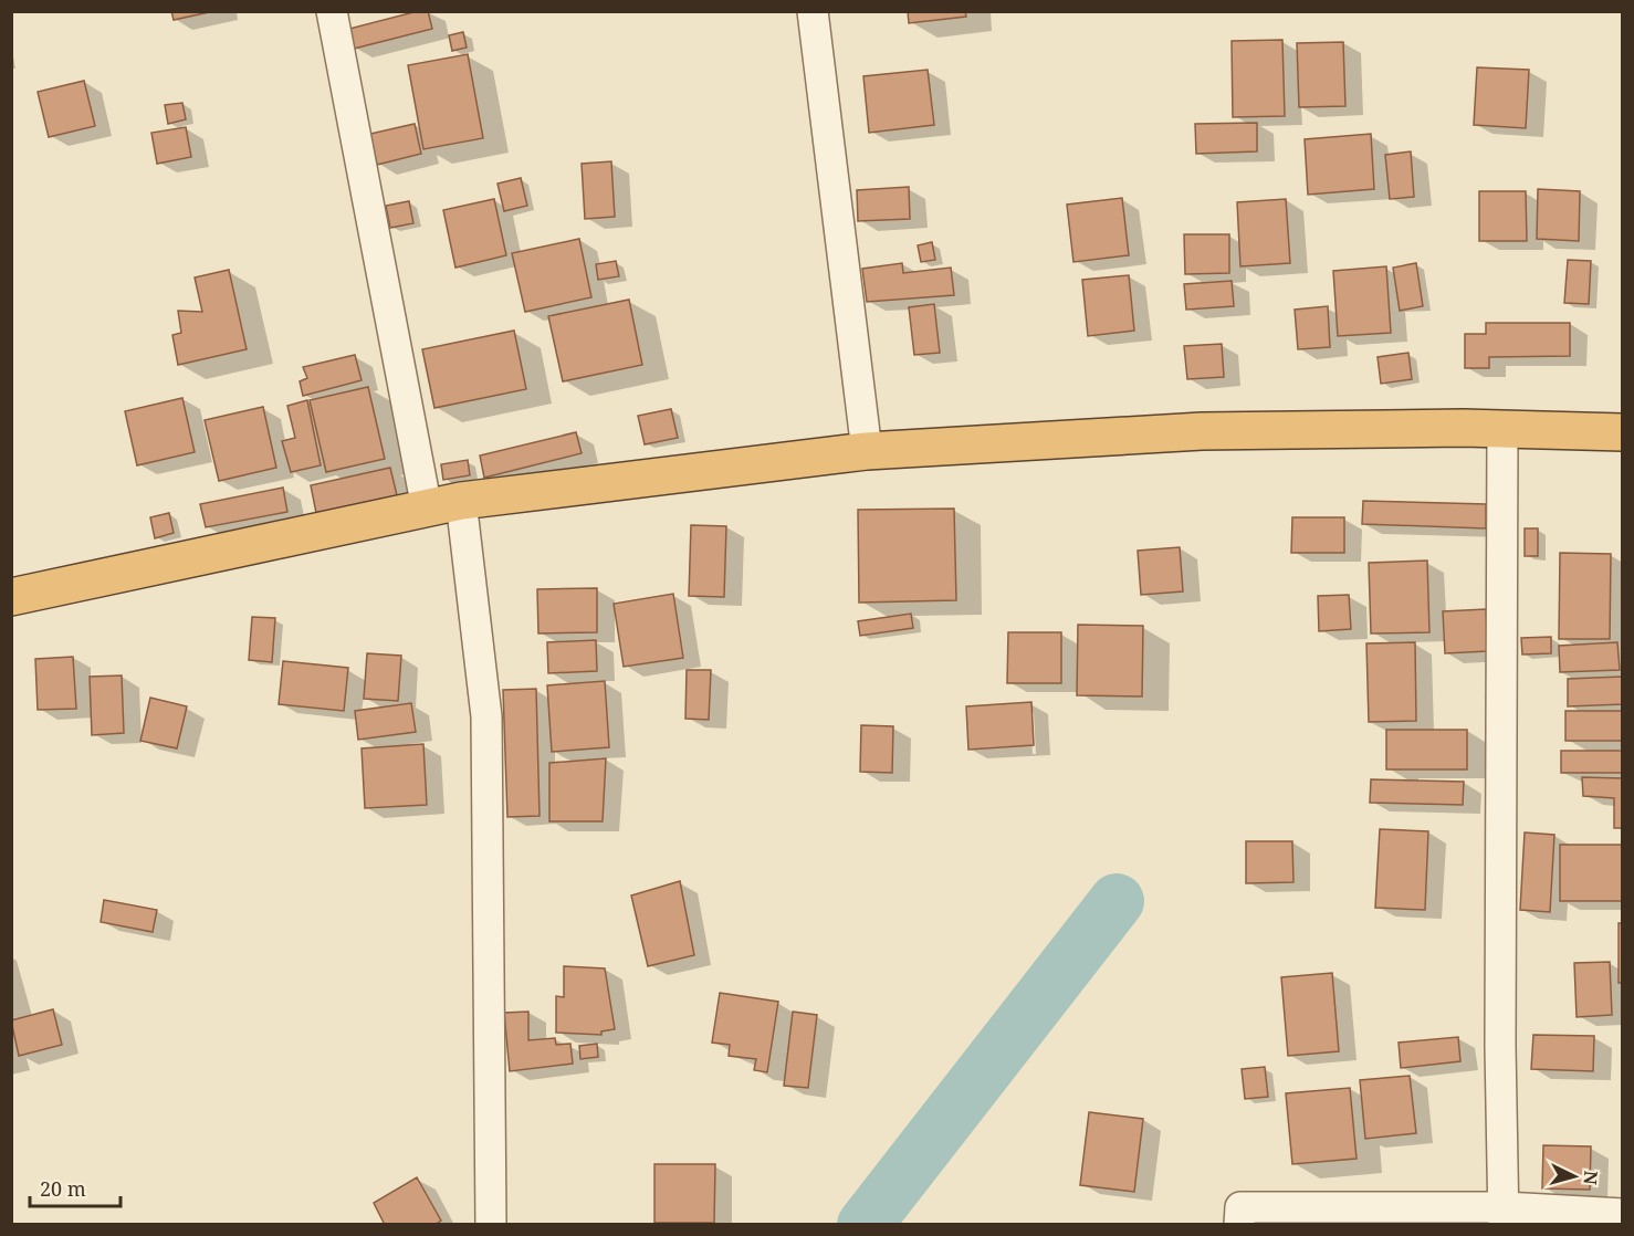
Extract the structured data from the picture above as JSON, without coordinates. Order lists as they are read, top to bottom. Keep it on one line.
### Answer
{"scale_bar":"20 m","north":"right"}
